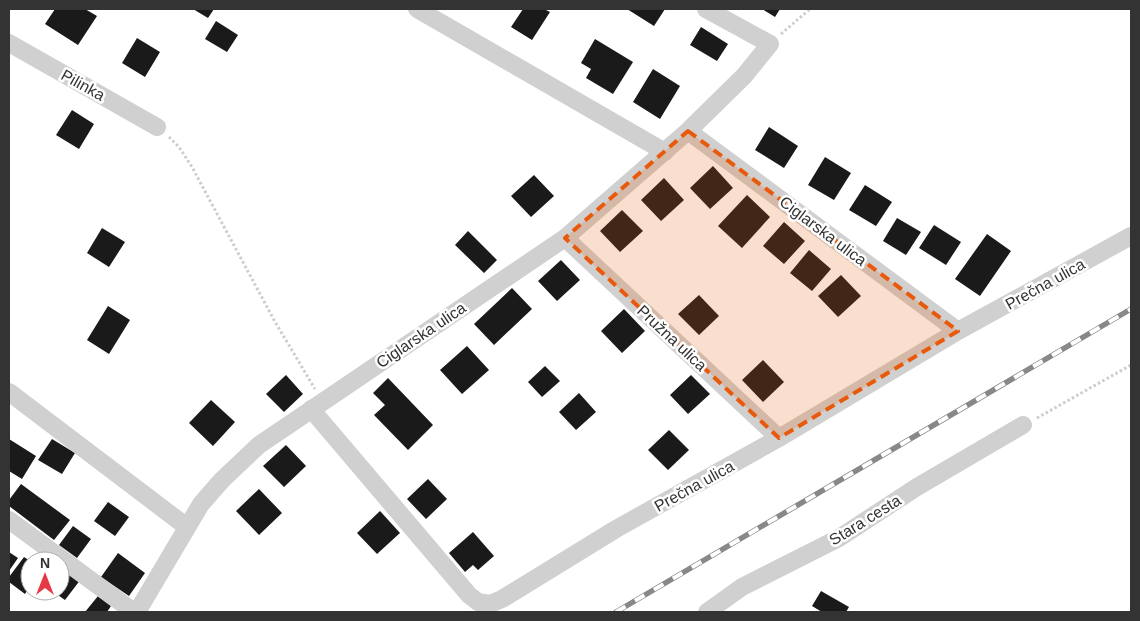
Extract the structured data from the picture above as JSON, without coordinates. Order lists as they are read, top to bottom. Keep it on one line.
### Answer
{"streets":{"street":["Pilinka","Ciglarska ulica","Prečna ulica","Pružna ulica","Stara cesta"]},"crossings":[["Ciglarska ulica","Prečna ulica"],["Ciglarska ulica","Pružna ulica"],["Prečna ulica","Pružna ulica"]],"north":"top"}
